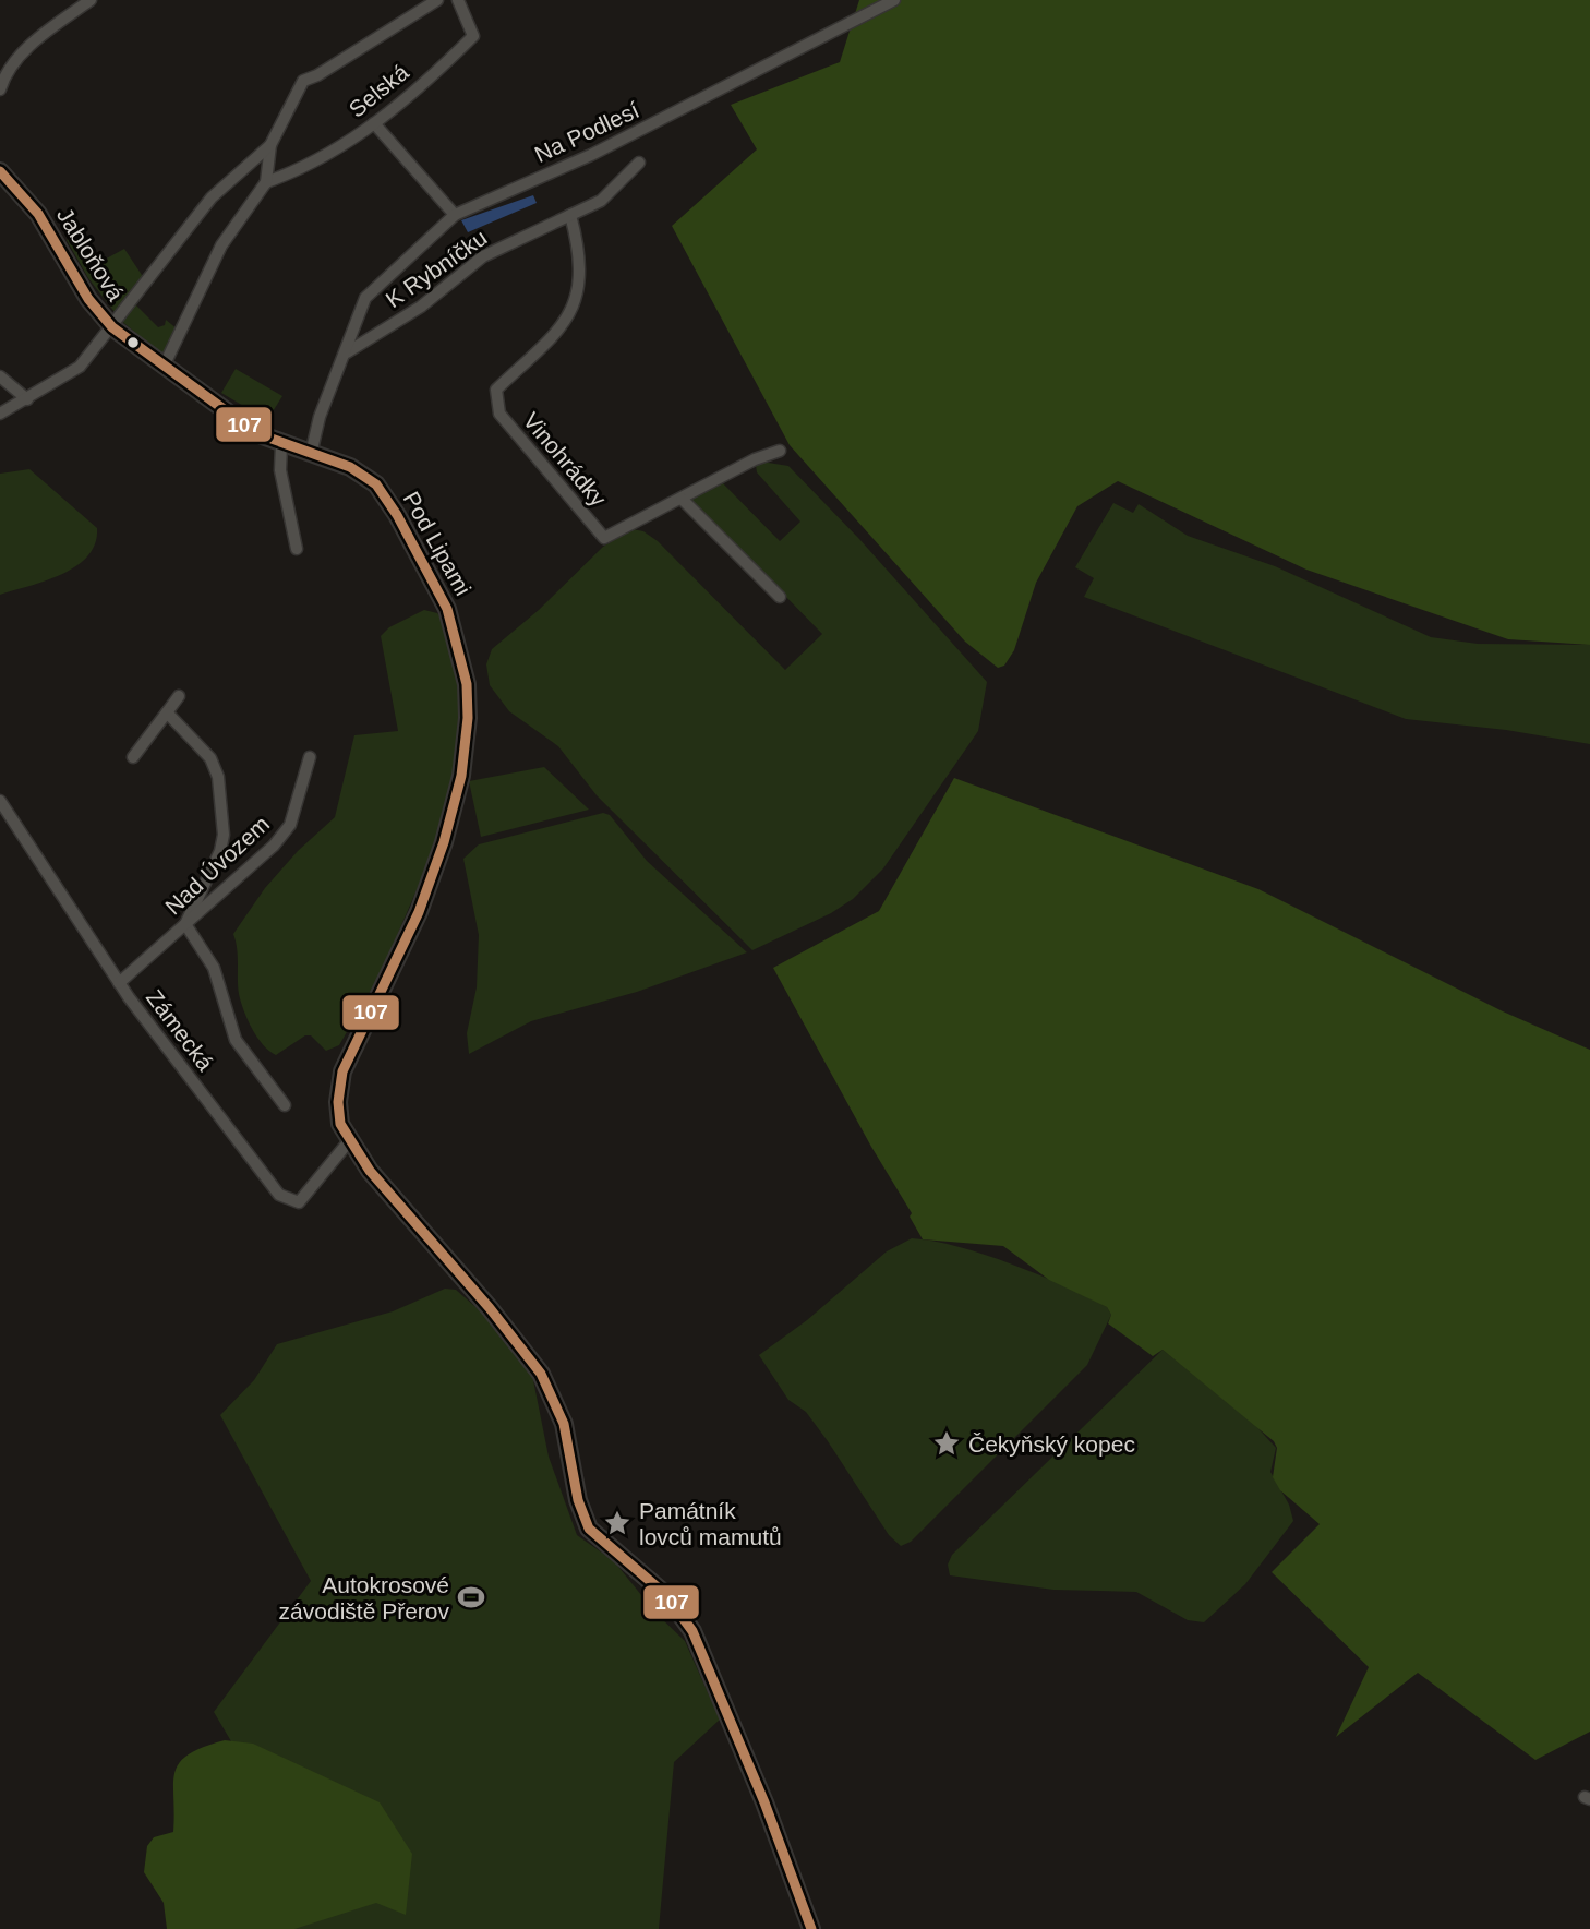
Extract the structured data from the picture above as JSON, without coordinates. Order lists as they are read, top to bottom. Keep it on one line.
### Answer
{"streets":{"main road":["Jabloňová","Pod Lipami"],"street":["Selská","Na Podlesí","K Rybníčku","Vinohrádky","Nad Úvozem","Zámecká"]},"crossings":[["Na Podlesí","K Rybníčku"],["Jabloňová","Pod Lipami"],["K Rybníčku","Vinohrádky"],["Pod Lipami","Zámecká"],["Nad Úvozem","Zámecká"]],"places":{"place":["Čekyňský kopec","Památník lovců mamutů"],"sports":["Autokrosové závodiště Přerov"]},"lines":["transit line 107"]}
